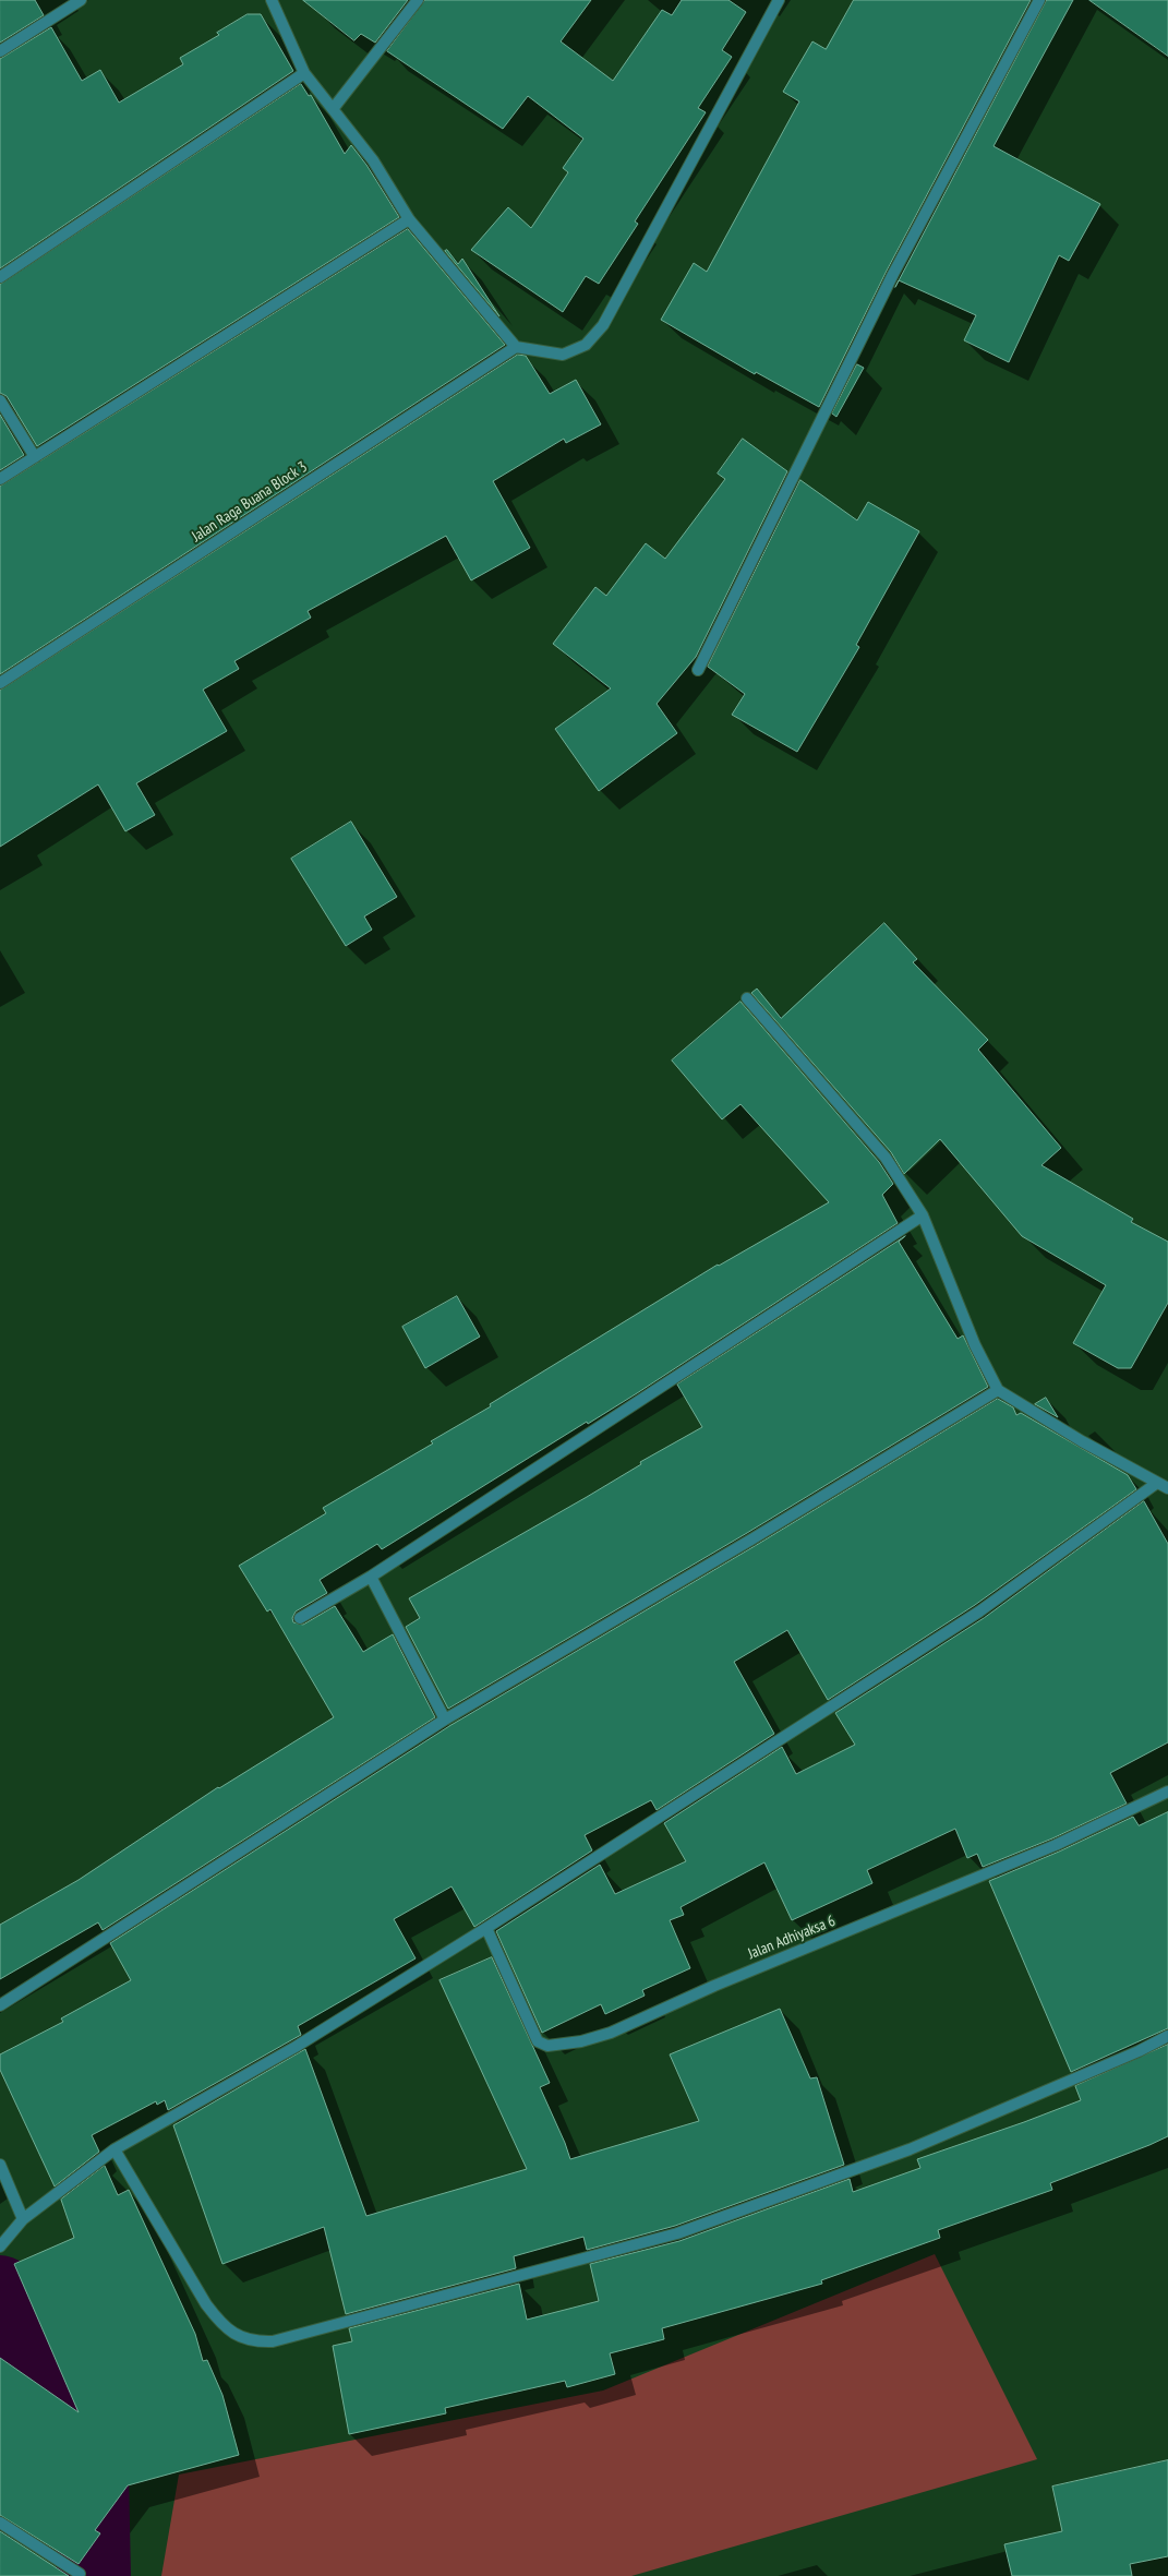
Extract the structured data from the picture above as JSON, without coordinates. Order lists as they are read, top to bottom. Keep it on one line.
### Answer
{"streets":{"street":["Jalan Raga Buana Block 3","Jalan Adhiyaksa 6"]}}
